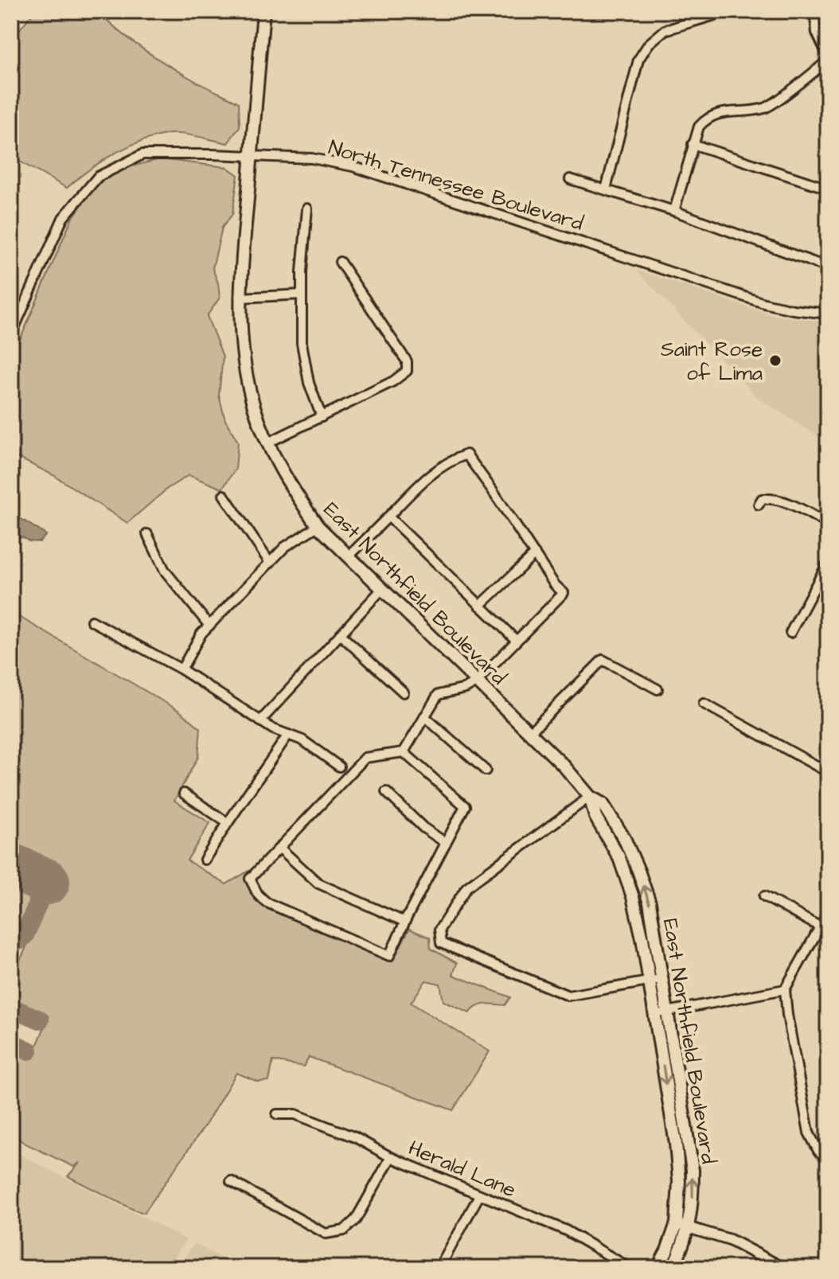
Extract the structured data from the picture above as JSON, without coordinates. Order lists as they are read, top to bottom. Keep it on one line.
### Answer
{"streets":{"main road":["East Northfield Boulevard"],"street":["North Tennessee Boulevard","Herald Lane"]},"crossings":[["North Tennessee Boulevard","East Northfield Boulevard"]],"places":["Saint Rose of Lima"]}
